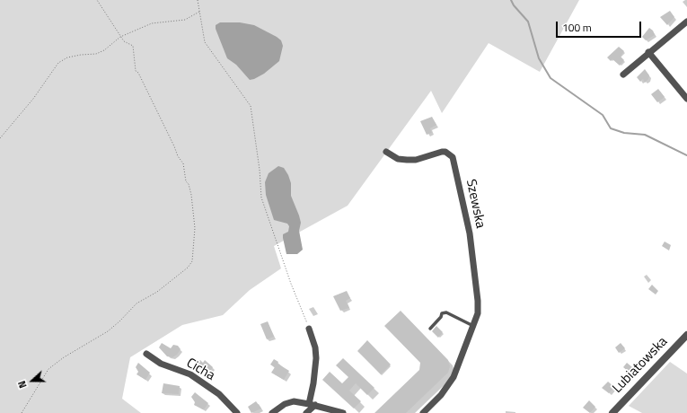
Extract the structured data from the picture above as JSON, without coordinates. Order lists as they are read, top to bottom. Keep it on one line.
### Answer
{"streets":{"street":["Szewska","Lubiatowska","Cicha"]},"scale_bar":"100 m","north":"left"}
